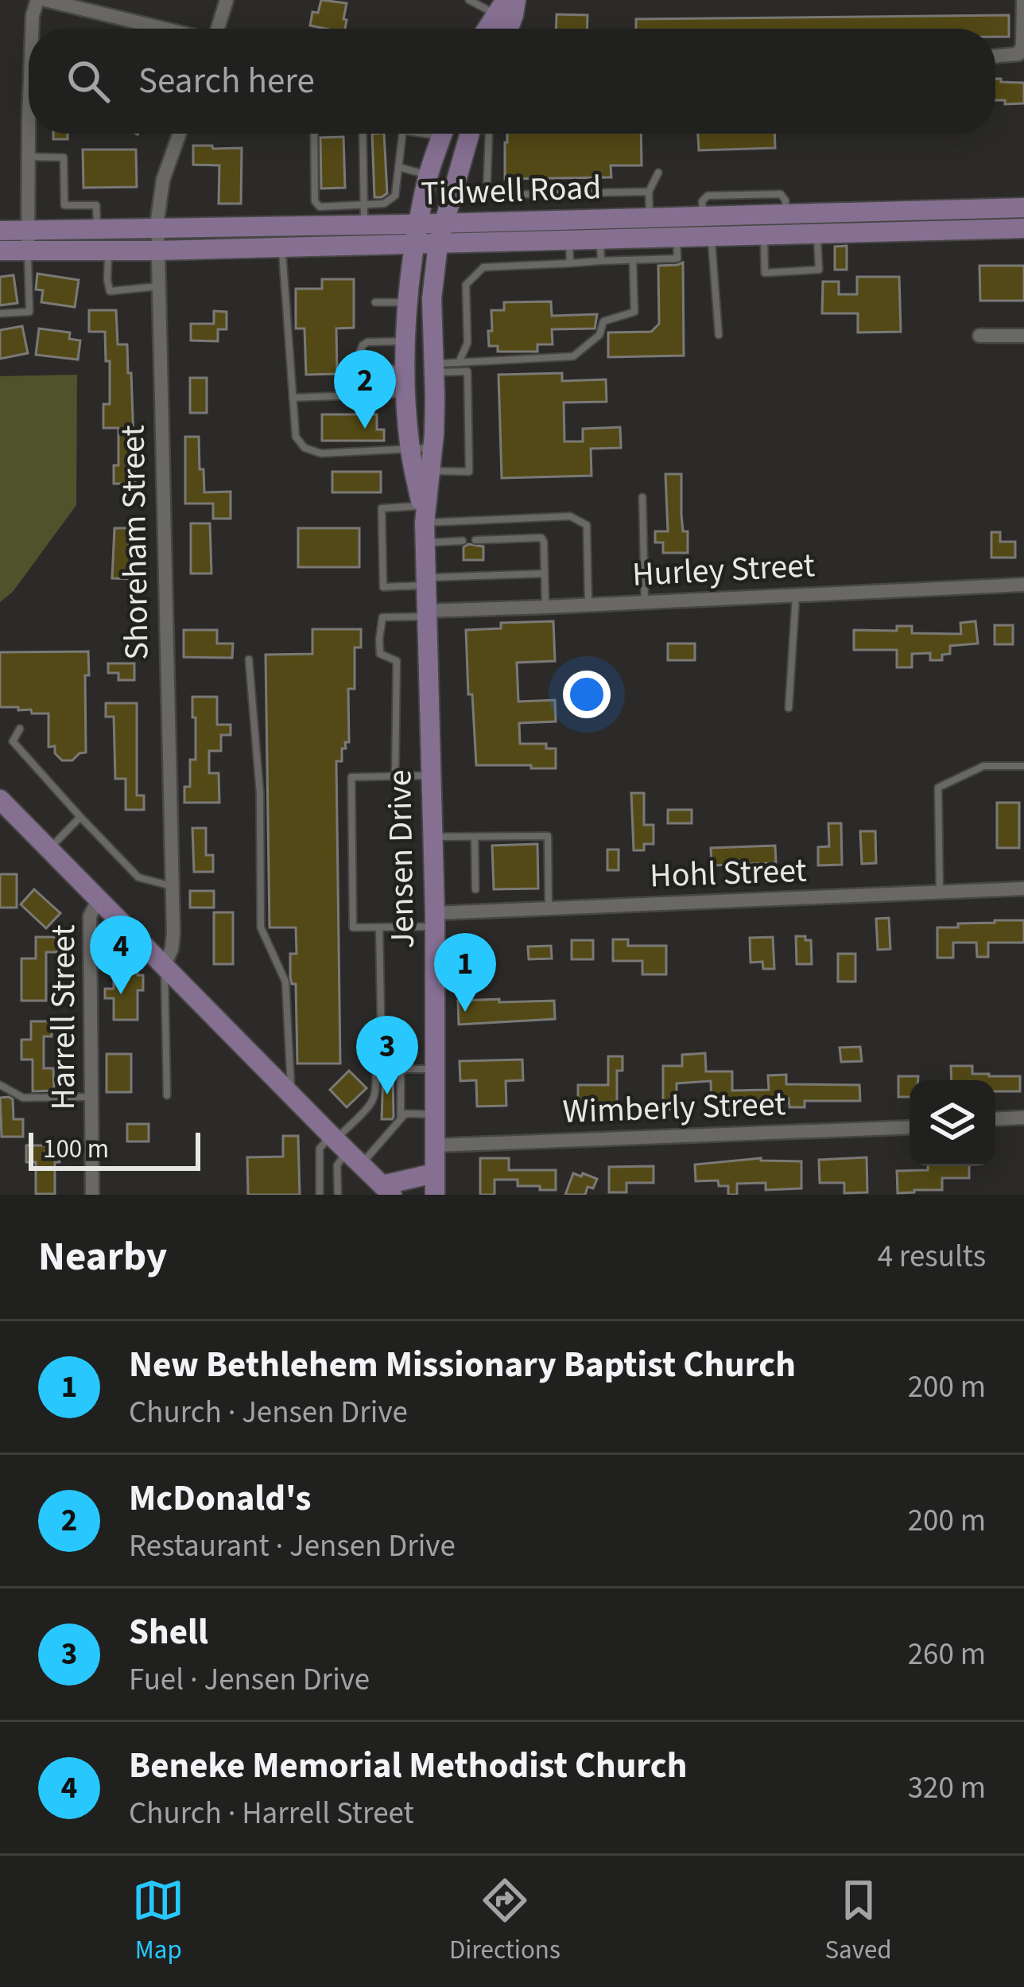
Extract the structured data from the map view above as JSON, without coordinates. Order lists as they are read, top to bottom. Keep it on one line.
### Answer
{"streets":{"main road":["Tidwell Road","Jensen Drive"],"street":["Shoreham Street","Hurley Street","Hohl Street","Harrell Street","Wimberly Street"]},"crossings":[["Tidwell Road","Shoreham Street"],["Tidwell Road","Jensen Drive"],["Hurley Street","Jensen Drive"],["Jensen Drive","Hohl Street"],["Jensen Drive","Wimberly Street"]],"scale_bar":"100 m","page":{"search":"Search here","pins":["2","4","1","3"],"scale":"100 m","heading":["Nearby","4 results"],"list":[{"mark":"1","name":"New Bethlehem Missionary Baptist Church","note":"Church · Jensen Drive","value":"200 m"},{"mark":"2","name":"McDonald's","note":"Restaurant · Jensen Drive","value":"200 m"},{"mark":"3","name":"Shell","note":"Fuel · Jensen Drive","value":"260 m"},{"mark":"4","name":"Beneke Memorial Methodist Church","note":"Church · Harrell Street","value":"320 m"}],"nav":["Map","Directions","Saved"]}}
